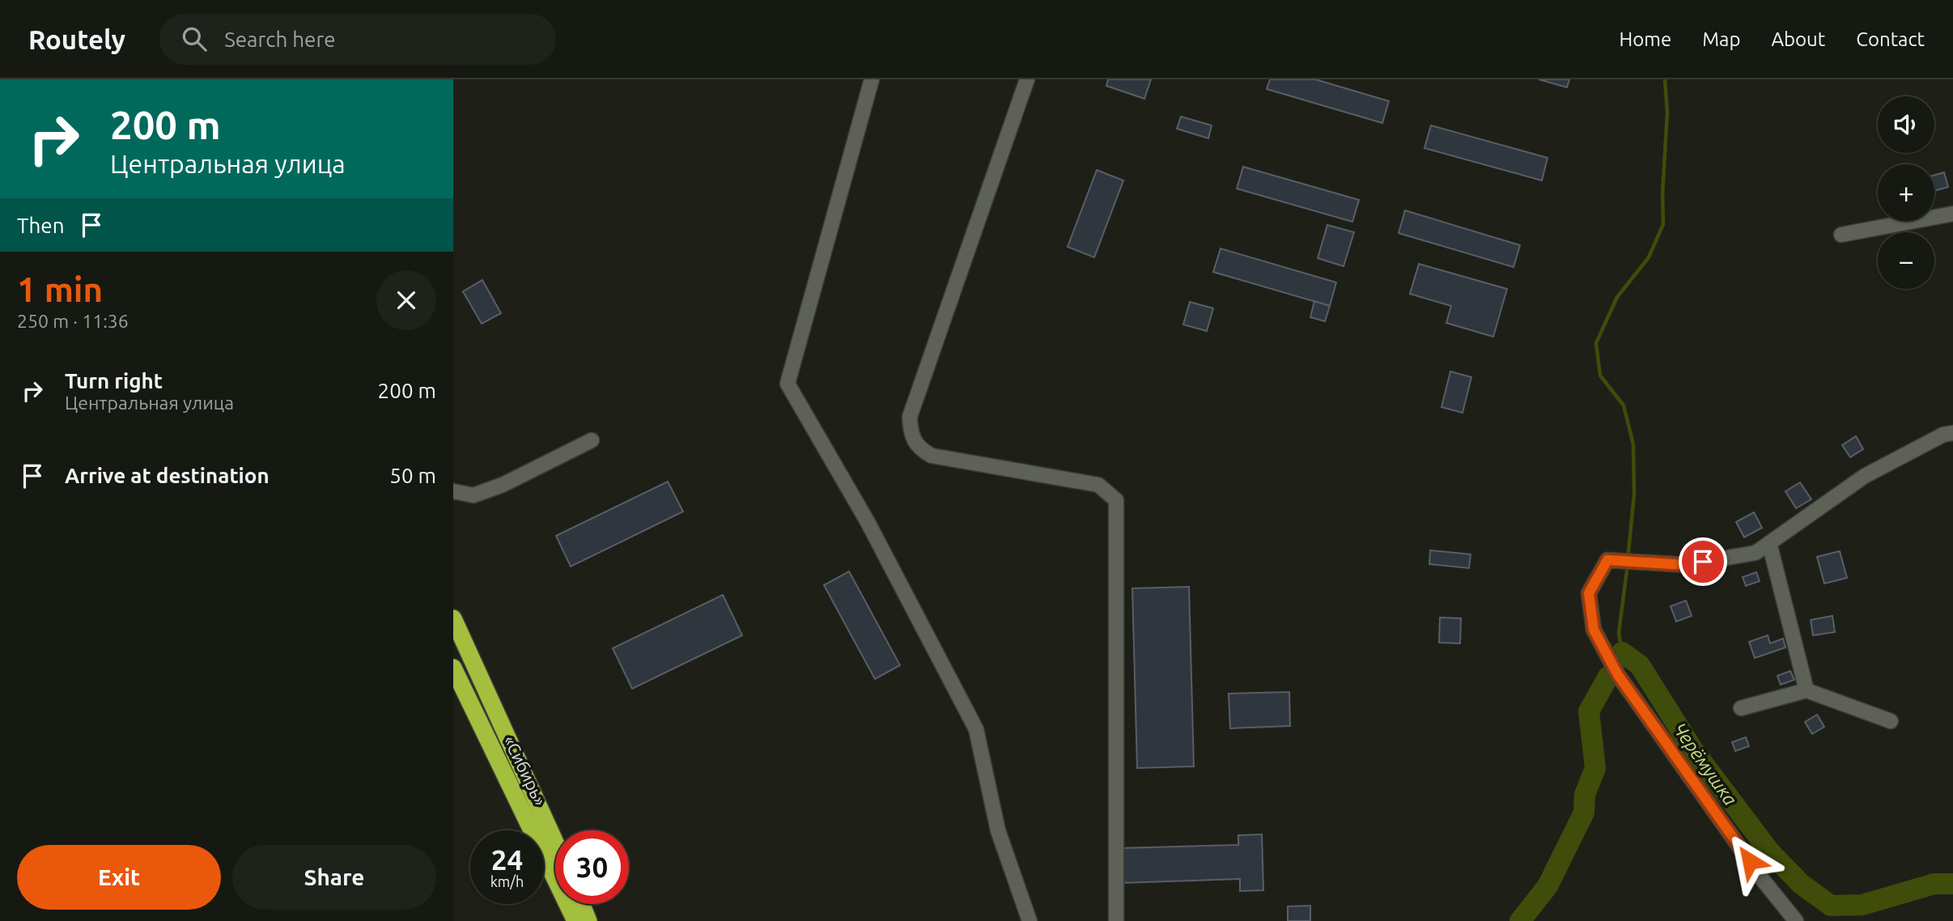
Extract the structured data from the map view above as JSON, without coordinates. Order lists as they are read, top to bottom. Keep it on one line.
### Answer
{"streets":{"highway":["«Сибирь»"]},"water":["Черёмушка"],"page":{"header":"Routely","search":"Search here","nav":["Home","Map","About","Contact"],"turn":["200 m","Центральная улица"],"map_buttons":["+","−"],"then":"Then","heading":["1 min","250 m · 11:36"],"list":[{"name":"Turn right","note":"Центральная улица","value":"200 m"},{"name":"Arrive at destination","value":"50 m"}],"speed":"24 km/h","limit":"30","buttons":["Exit","Share"]}}
